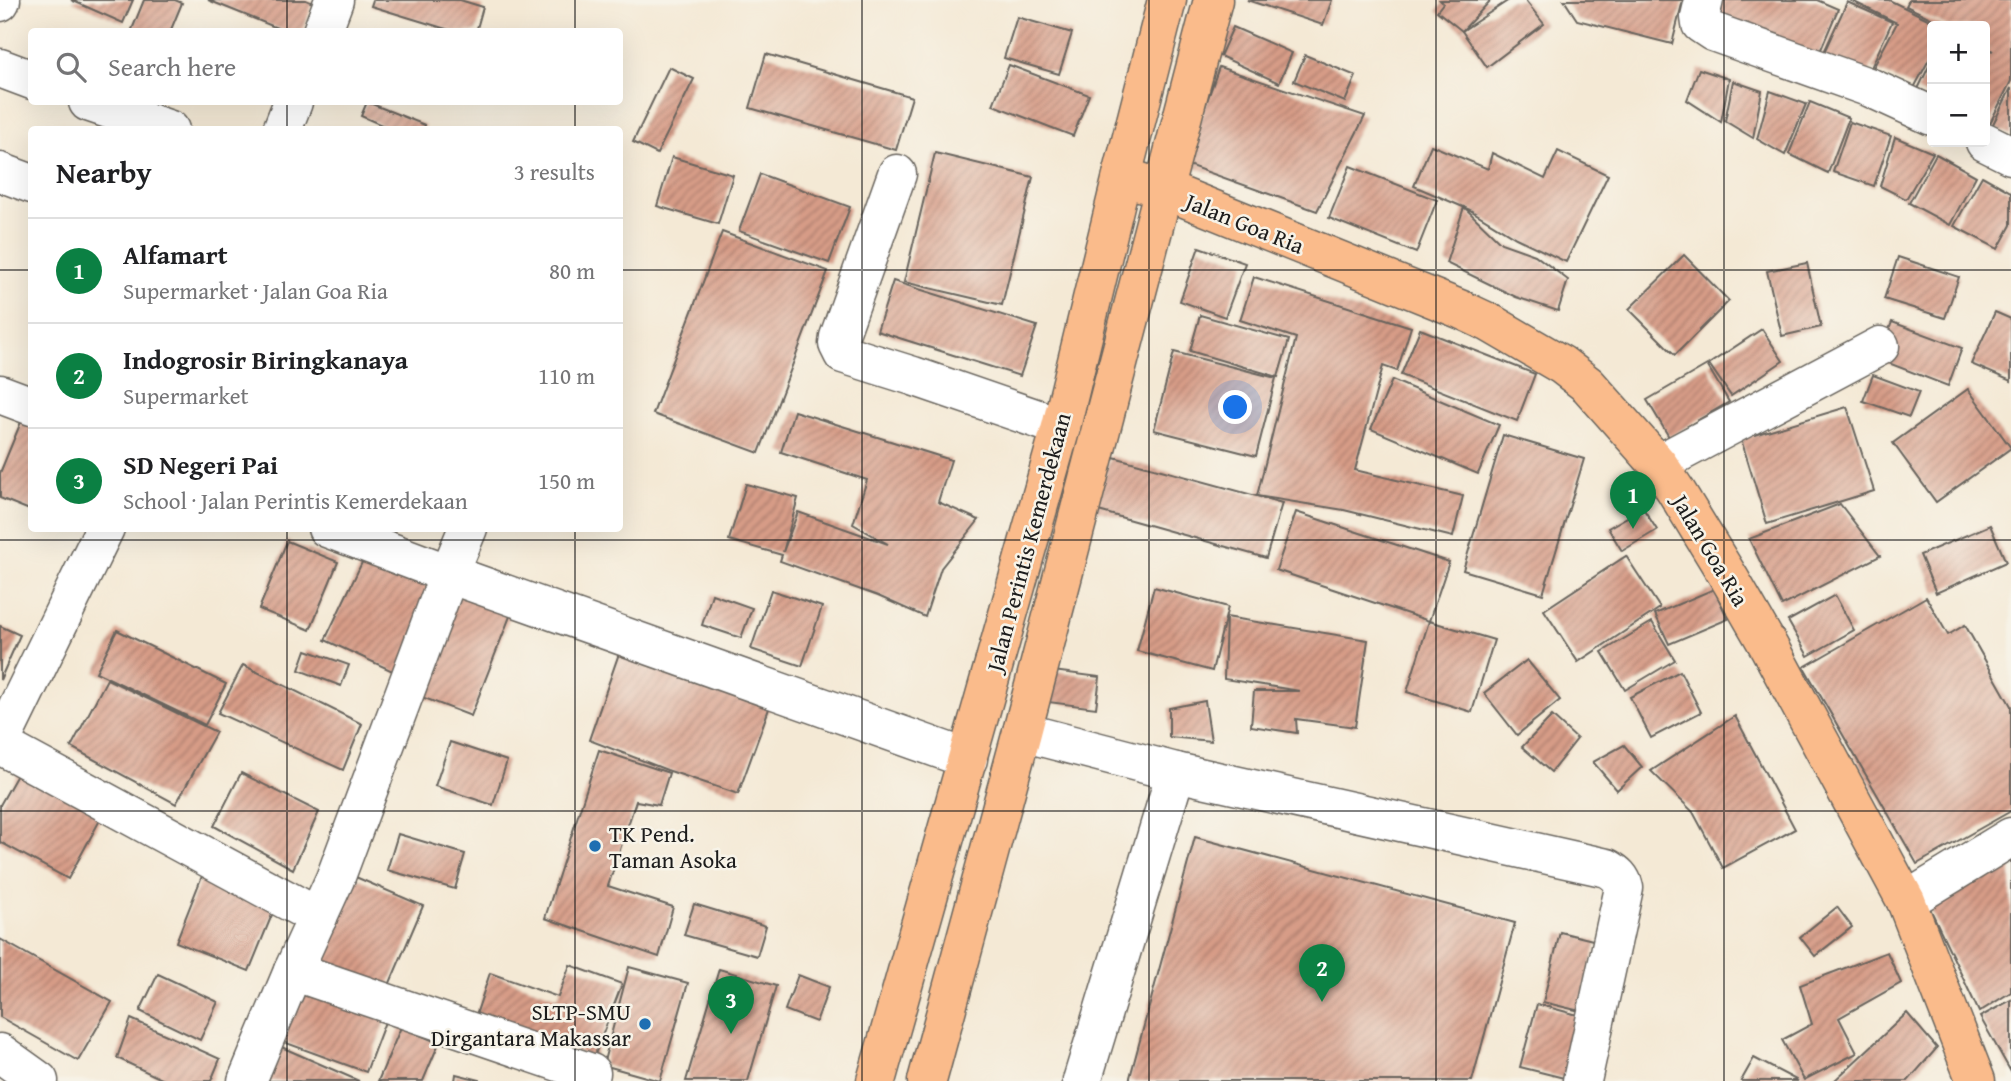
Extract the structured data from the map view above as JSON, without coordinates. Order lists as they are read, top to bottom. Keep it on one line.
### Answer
{"streets":{"main road":["Jalan Goa Ria","Jalan Perintis Kemerdekaan"]},"crossings":[["Jalan Goa Ria","Jalan Perintis Kemerdekaan"]],"places":["TK Pend. Taman Asoka","SLTP-SMU Dirgantara Makassar"],"page":{"map_buttons":["+","−"],"search":"Search here","heading":["Nearby","3 results"],"list":[{"mark":"1","name":"Alfamart","note":"Supermarket · Jalan Goa Ria","value":"80 m"},{"mark":"2","name":"Indogrosir Biringkanaya","note":"Supermarket","value":"110 m"},{"mark":"3","name":"SD Negeri Pai","note":"School · Jalan Perintis Kemerdekaan","value":"150 m"}],"pins":["1","2","3"]}}
